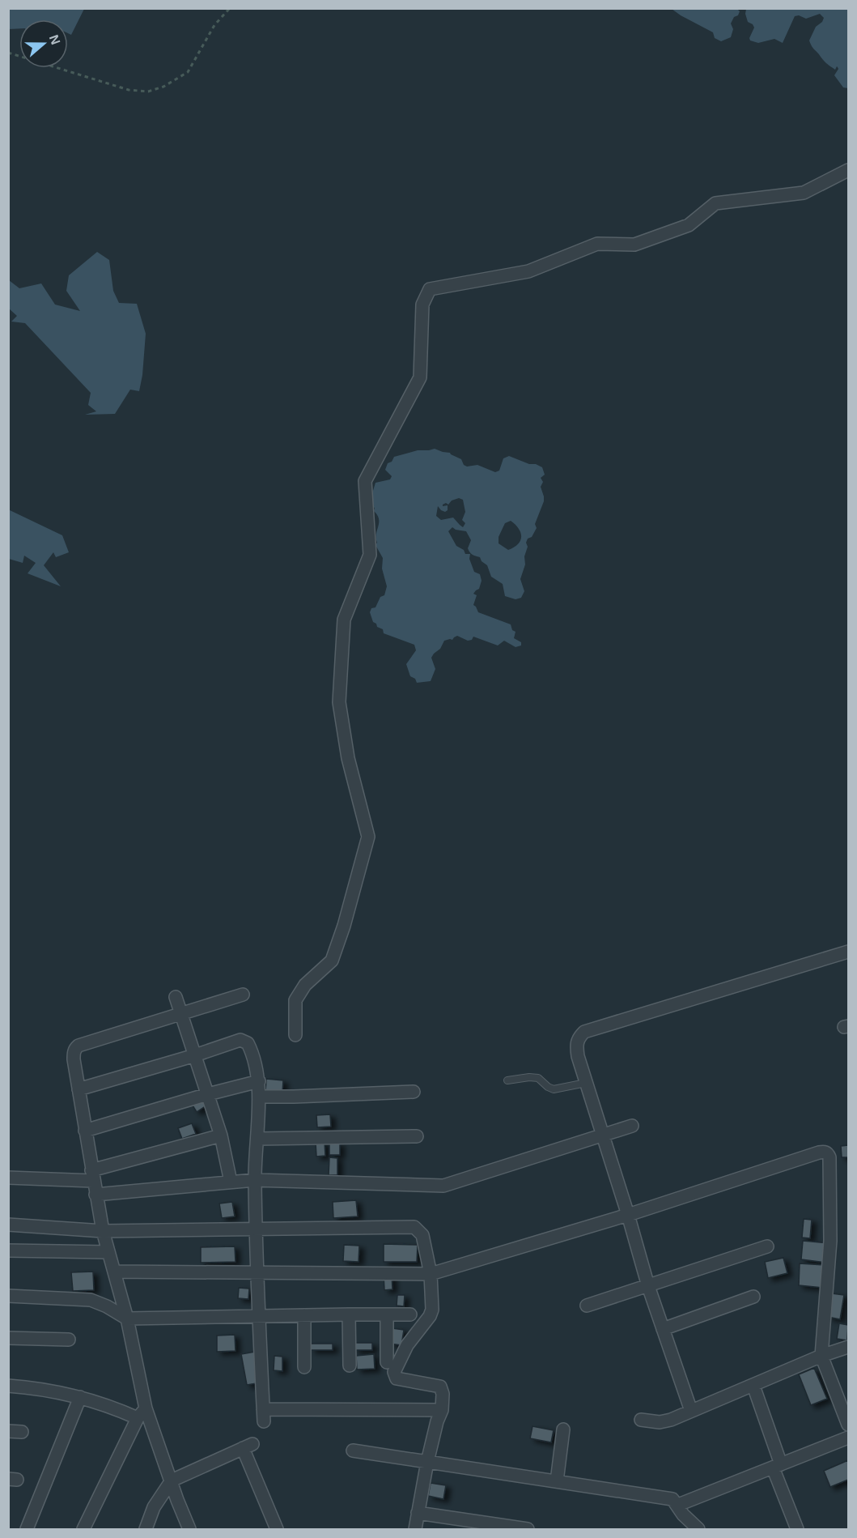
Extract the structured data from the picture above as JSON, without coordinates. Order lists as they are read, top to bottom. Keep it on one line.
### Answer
{"north":"right"}
